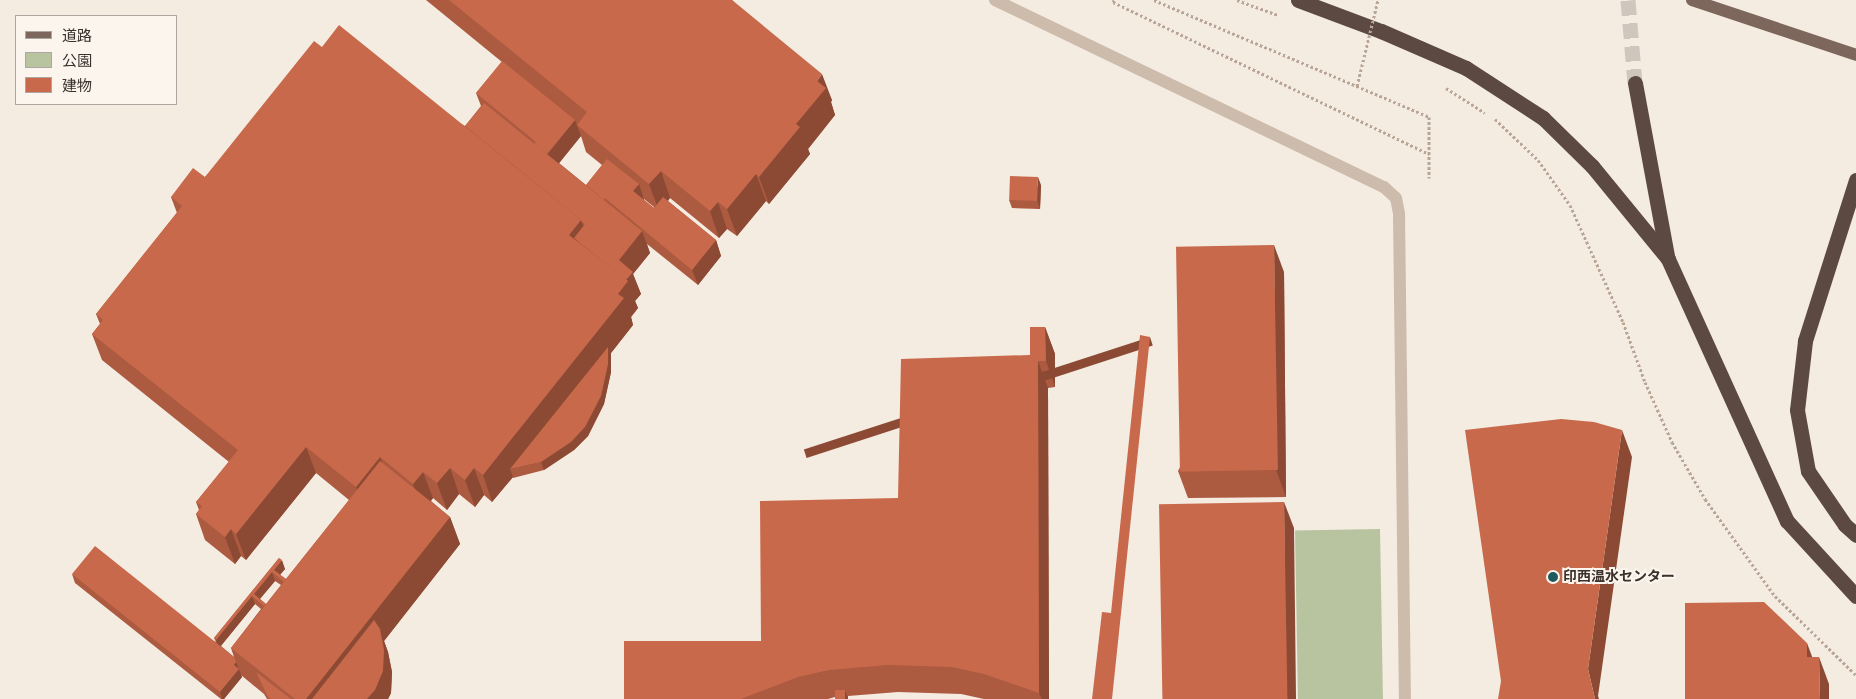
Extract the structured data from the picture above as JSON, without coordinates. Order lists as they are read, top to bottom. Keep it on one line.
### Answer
{"places":["印西温水センター"],"legend":["道路","公園","建物"]}
